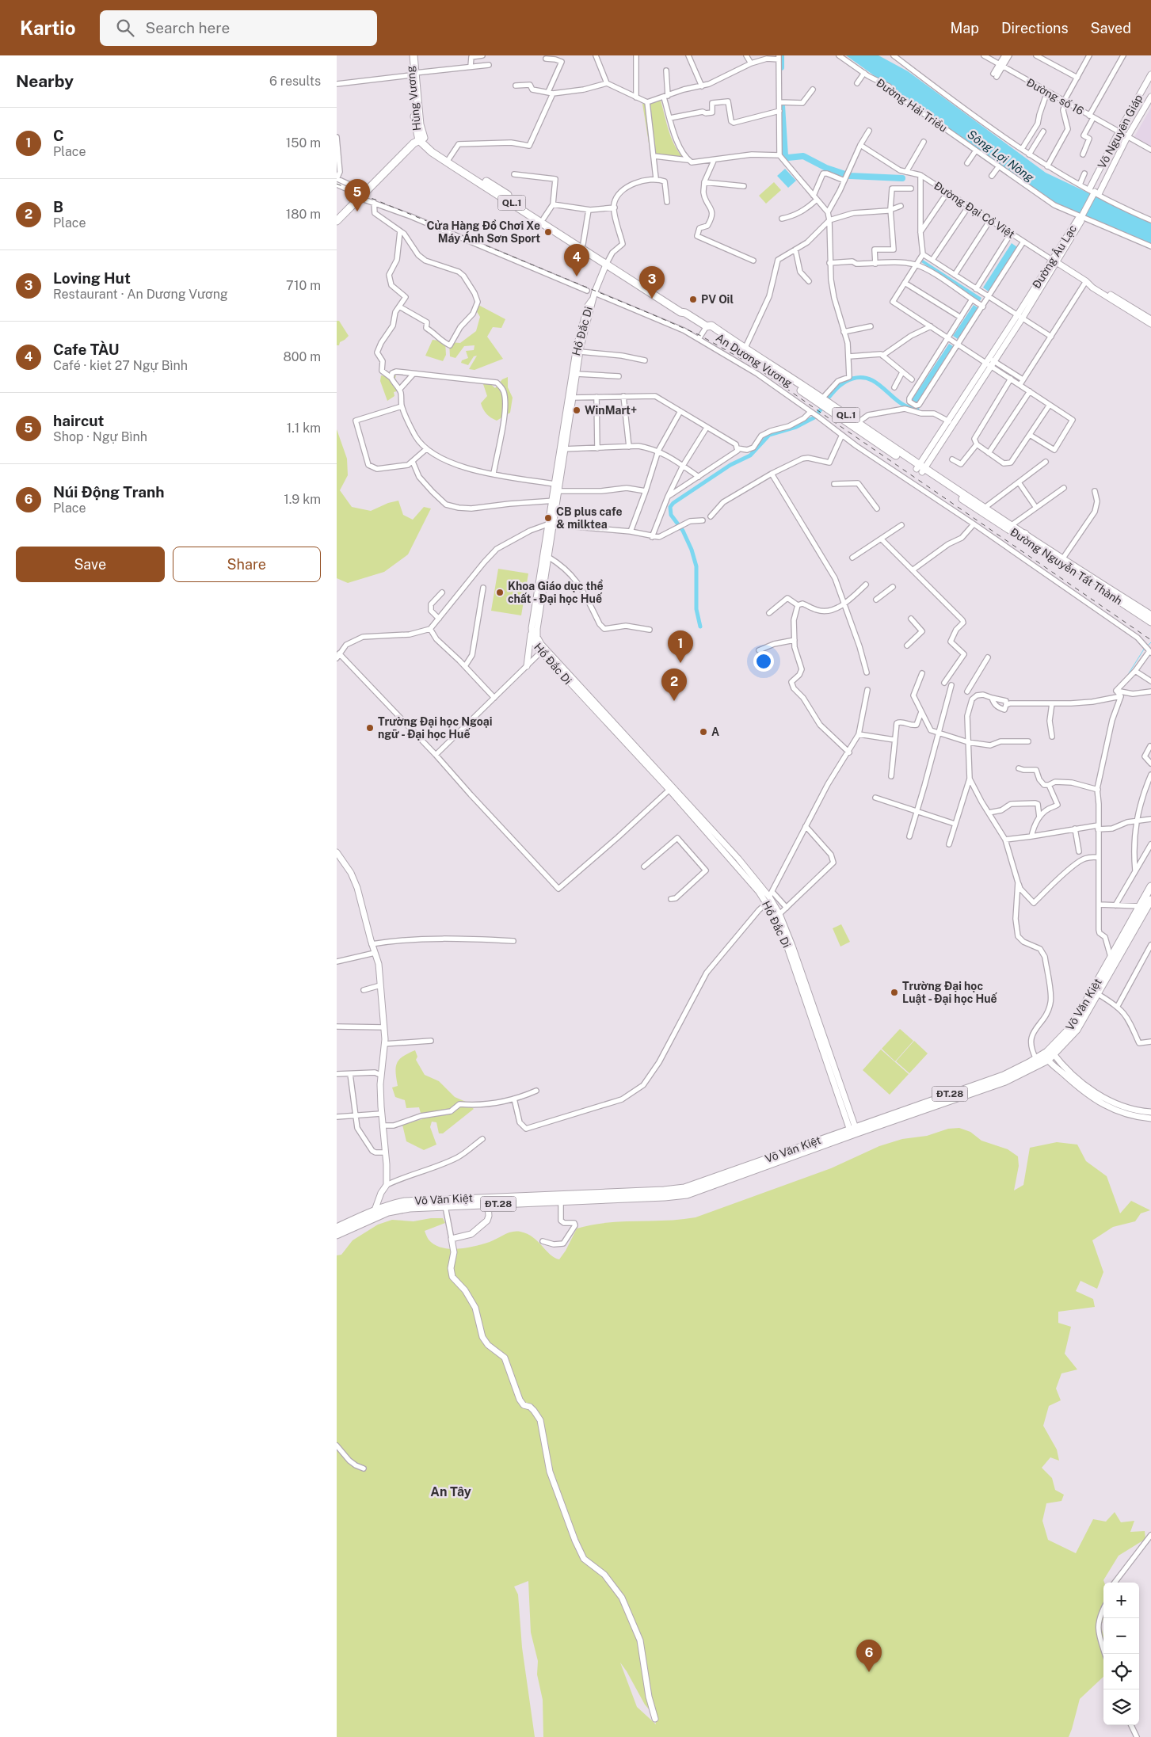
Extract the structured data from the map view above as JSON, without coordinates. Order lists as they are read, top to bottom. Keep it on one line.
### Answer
{"streets":{"main road":["Hùng Vương","QL.1","An Dương Vương","Đường Nguyễn Tất Thành","Võ Văn Kiệt","ĐT.28"],"street":["Đường số 16","Đường Hải Triều","Võ Nguyên Giáp","Đường Đại Cồ Việt","Đường Âu Lạc","Hồ Đắc Di"]},"crossings":[["Đường số 16","Võ Nguyên Giáp"],["Hùng Vương","QL.1"],["Đường Hải Triều","Đường Âu Lạc"],["Võ Nguyên Giáp","Đường Âu Lạc"],["QL.1","An Dương Vương"],["Đường Đại Cồ Việt","Đường Âu Lạc"],["Đường Âu Lạc","An Dương Vương"],["Hồ Đắc Di","Võ Văn Kiệt"],["An Dương Vương","Đường Nguyễn Tất Thành"]],"districts":["An Tây"],"water":["Sông Lợi Nông"],"places":["Cửa Hàng Đồ Chơi Xe Máy Ánh Sơn Sport","PV Oil","WinMart+","CB plus cafe & milktea","Khoa Giáo dục thể chất - Đại học Huế","Trường Đại học Ngoại ngữ - Đại học Huế","A","Trường Đại học Luật - Đại học Huế"],"page":{"header":"Kartio","search":"Search here","nav":["Map","Directions","Saved"],"heading":["Nearby","6 results"],"list":[{"mark":"1","name":"C","note":"Place","value":"150 m"},{"mark":"2","name":"B","note":"Place","value":"180 m"},{"mark":"3","name":"Loving Hut","note":"Restaurant · An Dương Vương","value":"710 m"},{"mark":"4","name":"Cafe TÀU","note":"Café · kiet 27 Ngự Bình","value":"800 m"},{"mark":"5","name":"haircut","note":"Shop · Ngự Bình","value":"1.1 km"},{"mark":"6","name":"Núi Động Tranh","note":"Place","value":"1.9 km"}],"pins":["5","4","3","1","2","6"],"buttons":["Save","Share"],"map_buttons":["+","−"]}}
